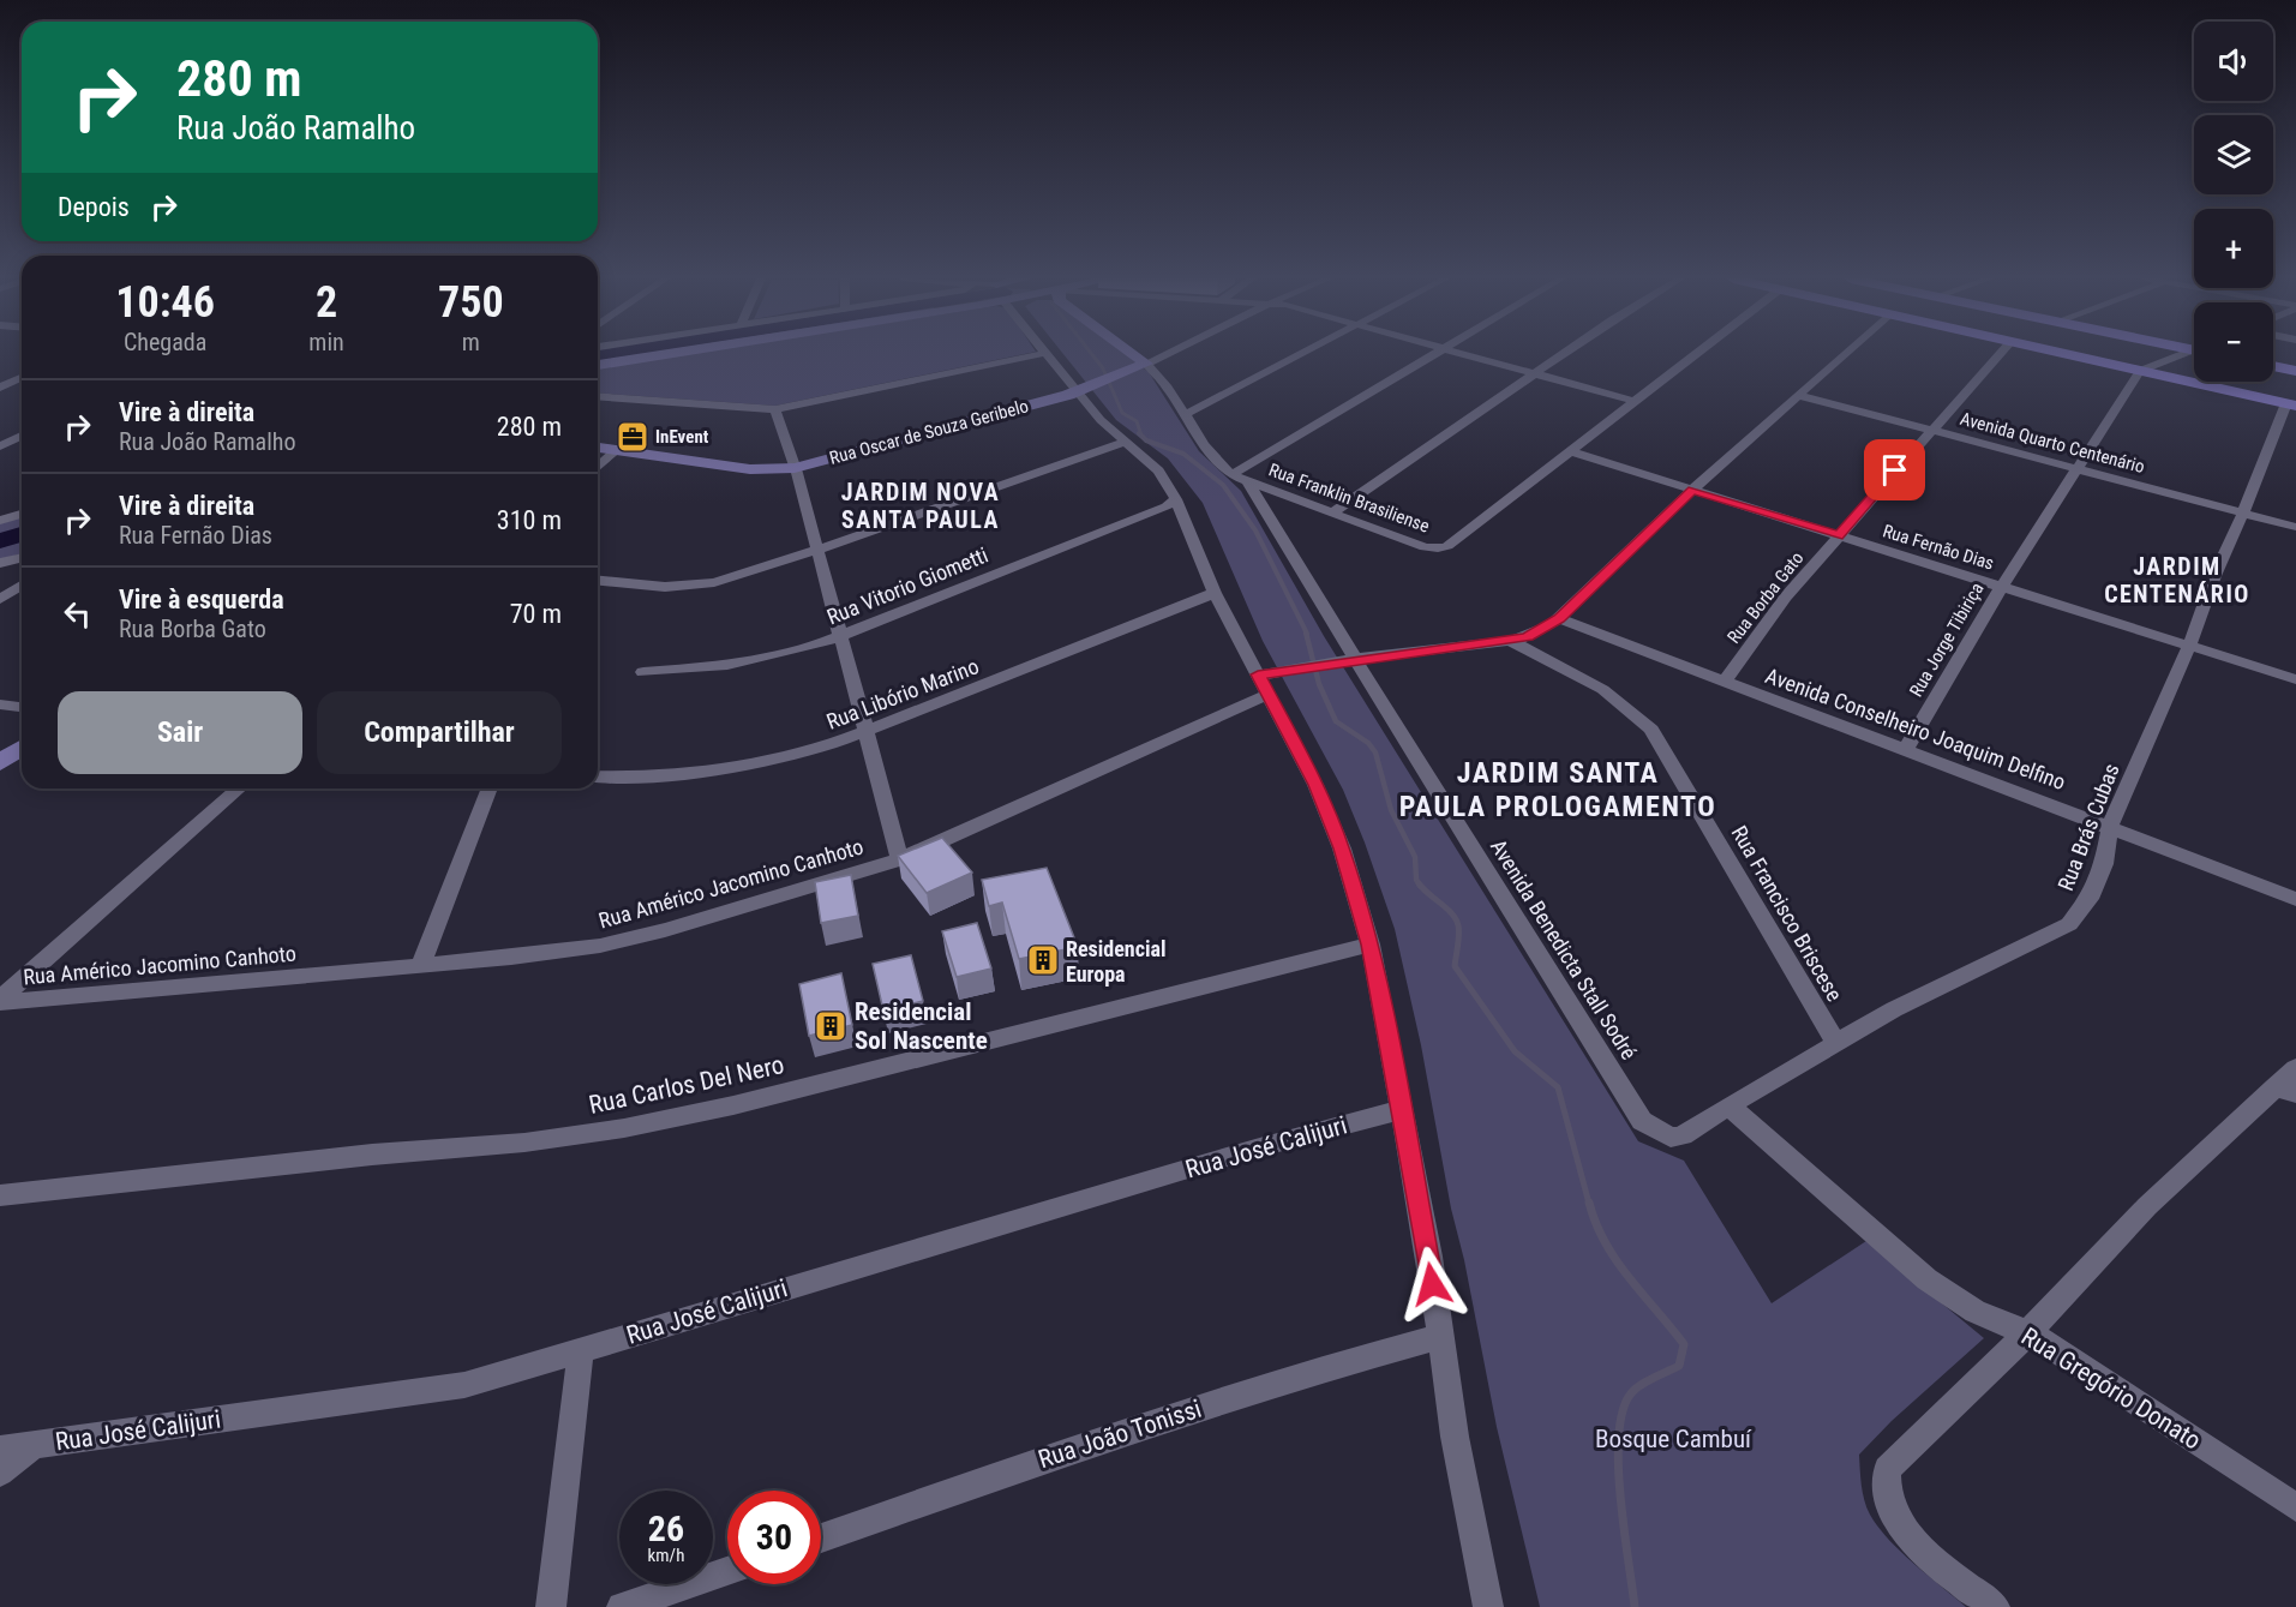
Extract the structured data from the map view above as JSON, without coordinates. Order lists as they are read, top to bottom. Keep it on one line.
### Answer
{"streets":{"street":["Rua Oscar de Souza Geribelo","Avenida Quarto Centenário","Rua Franklin Brasiliense","Rua Fernão Dias","Rua Vitorio Giometti","Rua Borba Gato","Rua Jorge Tibiriça","Rua Libório Marino","Avenida Conselheiro Joaquim Delfino","Rua Brás Cubas","Rua Américo Jacomino Canhoto","Rua Francisco Briscese","Avenida Benedicta Stall Sodré","Rua Carlos Del Nero","Rua José Calijuri","Rua Gregório Donato","Rua João Tonissi"]},"crossings":[["Avenida Quarto Centenário","Rua Borba Gato"],["Avenida Quarto Centenário","Rua Jorge Tibiriça"],["Avenida Quarto Centenário","Rua Brás Cubas"],["Avenida Quarto Centenário","Rua Américo Jacomino Canhoto"],["Rua Franklin Brasiliense","Rua Fernão Dias"],["Rua Franklin Brasiliense","Avenida Benedicta Stall Sodré"],["Rua Fernão Dias","Rua Borba Gato"],["Rua Fernão Dias","Rua Jorge Tibiriça"],["Rua Fernão Dias","Rua Brás Cubas"],["Rua Fernão Dias","Rua Américo Jacomino Canhoto"],["Rua Borba Gato","Avenida Conselheiro Joaquim Delfino"],["Rua Jorge Tibiriça","Avenida Conselheiro Joaquim Delfino"],["Avenida Conselheiro Joaquim Delfino","Rua Brás Cubas"],["Avenida Conselheiro Joaquim Delfino","Rua Américo Jacomino Canhoto"],["Rua Brás Cubas","Rua Francisco Briscese"],["Rua Brás Cubas","Avenida Benedicta Stall Sodré"],["Rua Brás Cubas","Rua Gregório Donato"],["Rua Américo Jacomino Canhoto","Rua Francisco Briscese"],["Rua Américo Jacomino Canhoto","Avenida Benedicta Stall Sodré"]],"districts":["JARDIM NOVA SANTA PAULA","JARDIM CENTENÁRIO","JARDIM SANTA PAULA PROLOGAMENTO"],"parks":["Bosque Cambuí"],"places":{"office":["InEvent"],"building":["Residencial Europa","Residencial Sol Nascente"]},"page":{"map_buttons":["+","−"],"turn":["280 m","Rua João Ramalho"],"then":"Depois","eta":["10:46","Chegada","2","min","750","m"],"list":[{"name":"Vire à direita","note":"Rua João Ramalho","value":"280 m"},{"name":"Vire à direita","note":"Rua Fernão Dias","value":"310 m"},{"name":"Vire à esquerda","note":"Rua Borba Gato","value":"70 m"}],"buttons":["Sair","Compartilhar"],"speed":"26 km/h","limit":"30"}}
